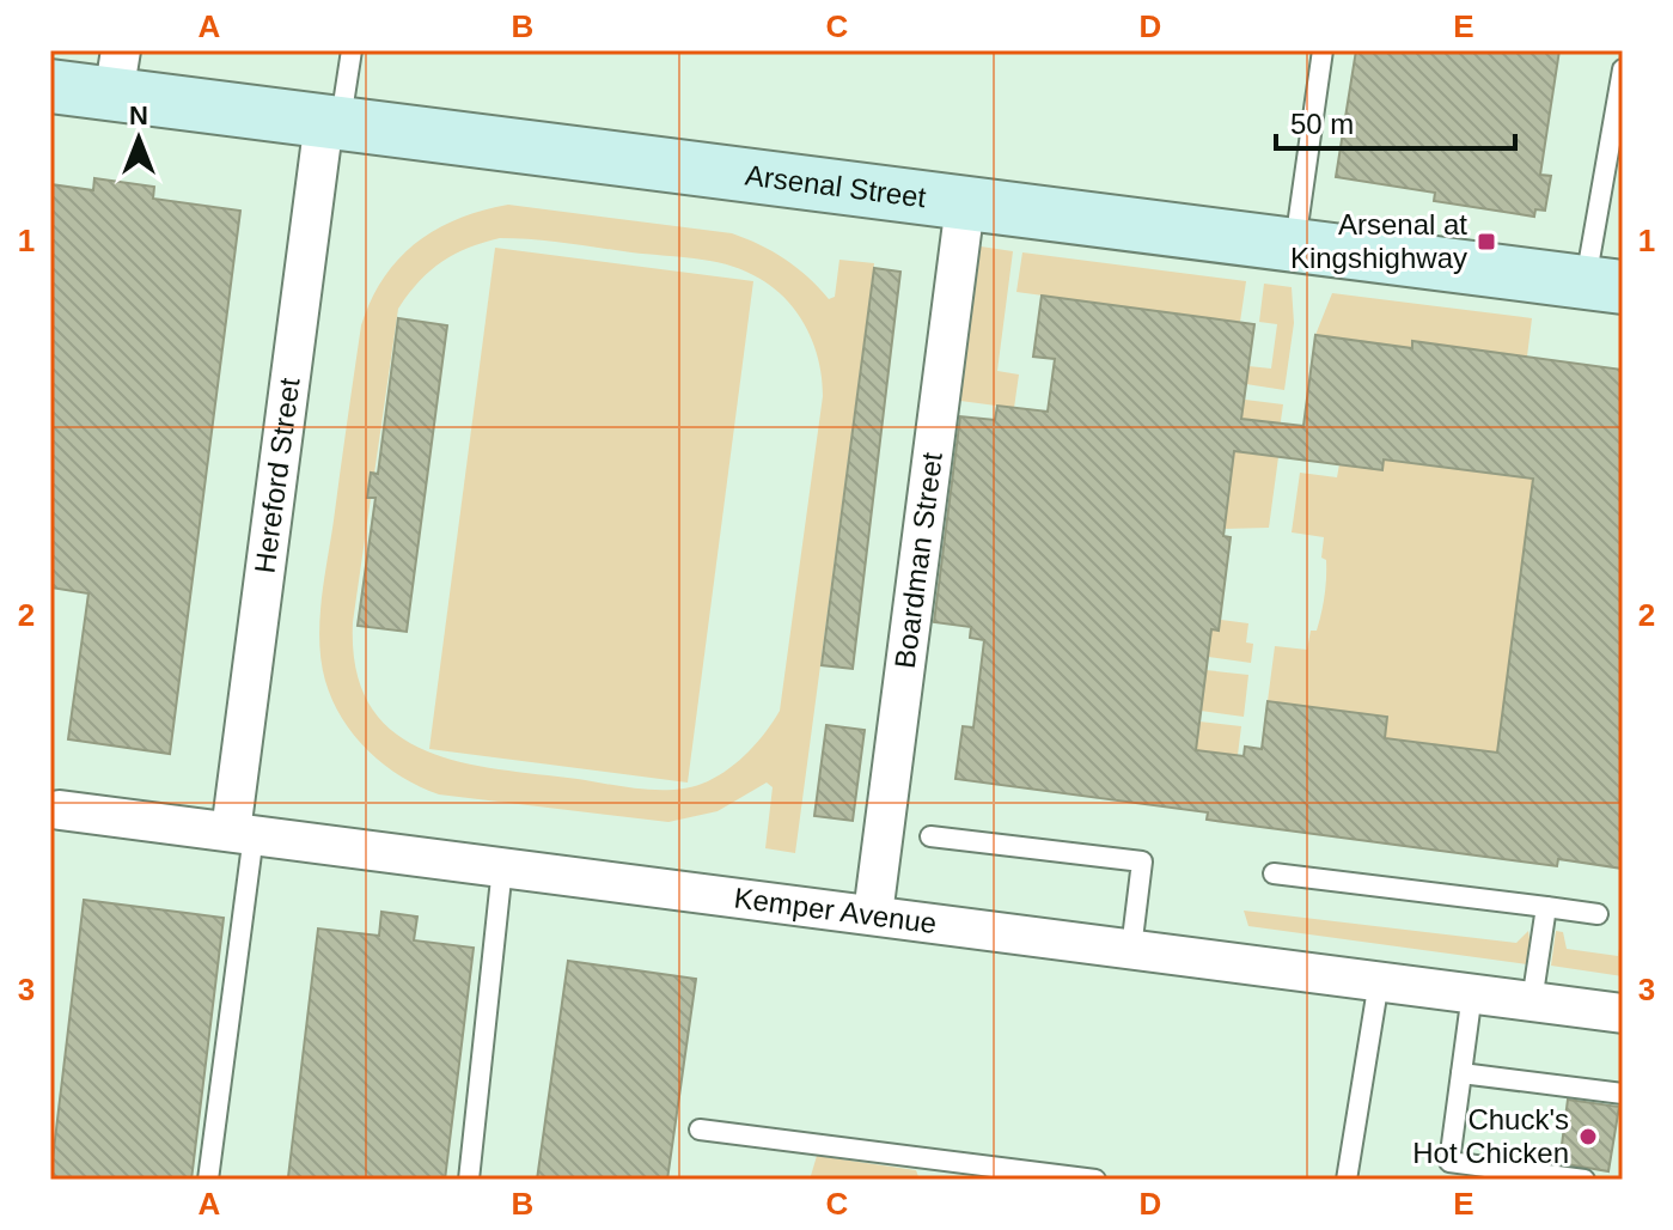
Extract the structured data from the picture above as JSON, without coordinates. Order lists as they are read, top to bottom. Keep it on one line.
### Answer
{"streets":{"main road":["Arsenal Street"],"street":["Hereford Street","Boardman Street","Kemper Avenue"]},"crossings":[["Arsenal Street","Hereford Street"],["Arsenal Street","Boardman Street"],["Hereford Street","Kemper Avenue"],["Boardman Street","Kemper Avenue"]],"places":{"transit":["Arsenal at Kingshighway"],"other":["Chuck's Hot Chicken"]},"scale_bar":"50 m","north":"top","grid":{"columns":["A","B","C","D","E"],"rows":["1","2","3"]}}
